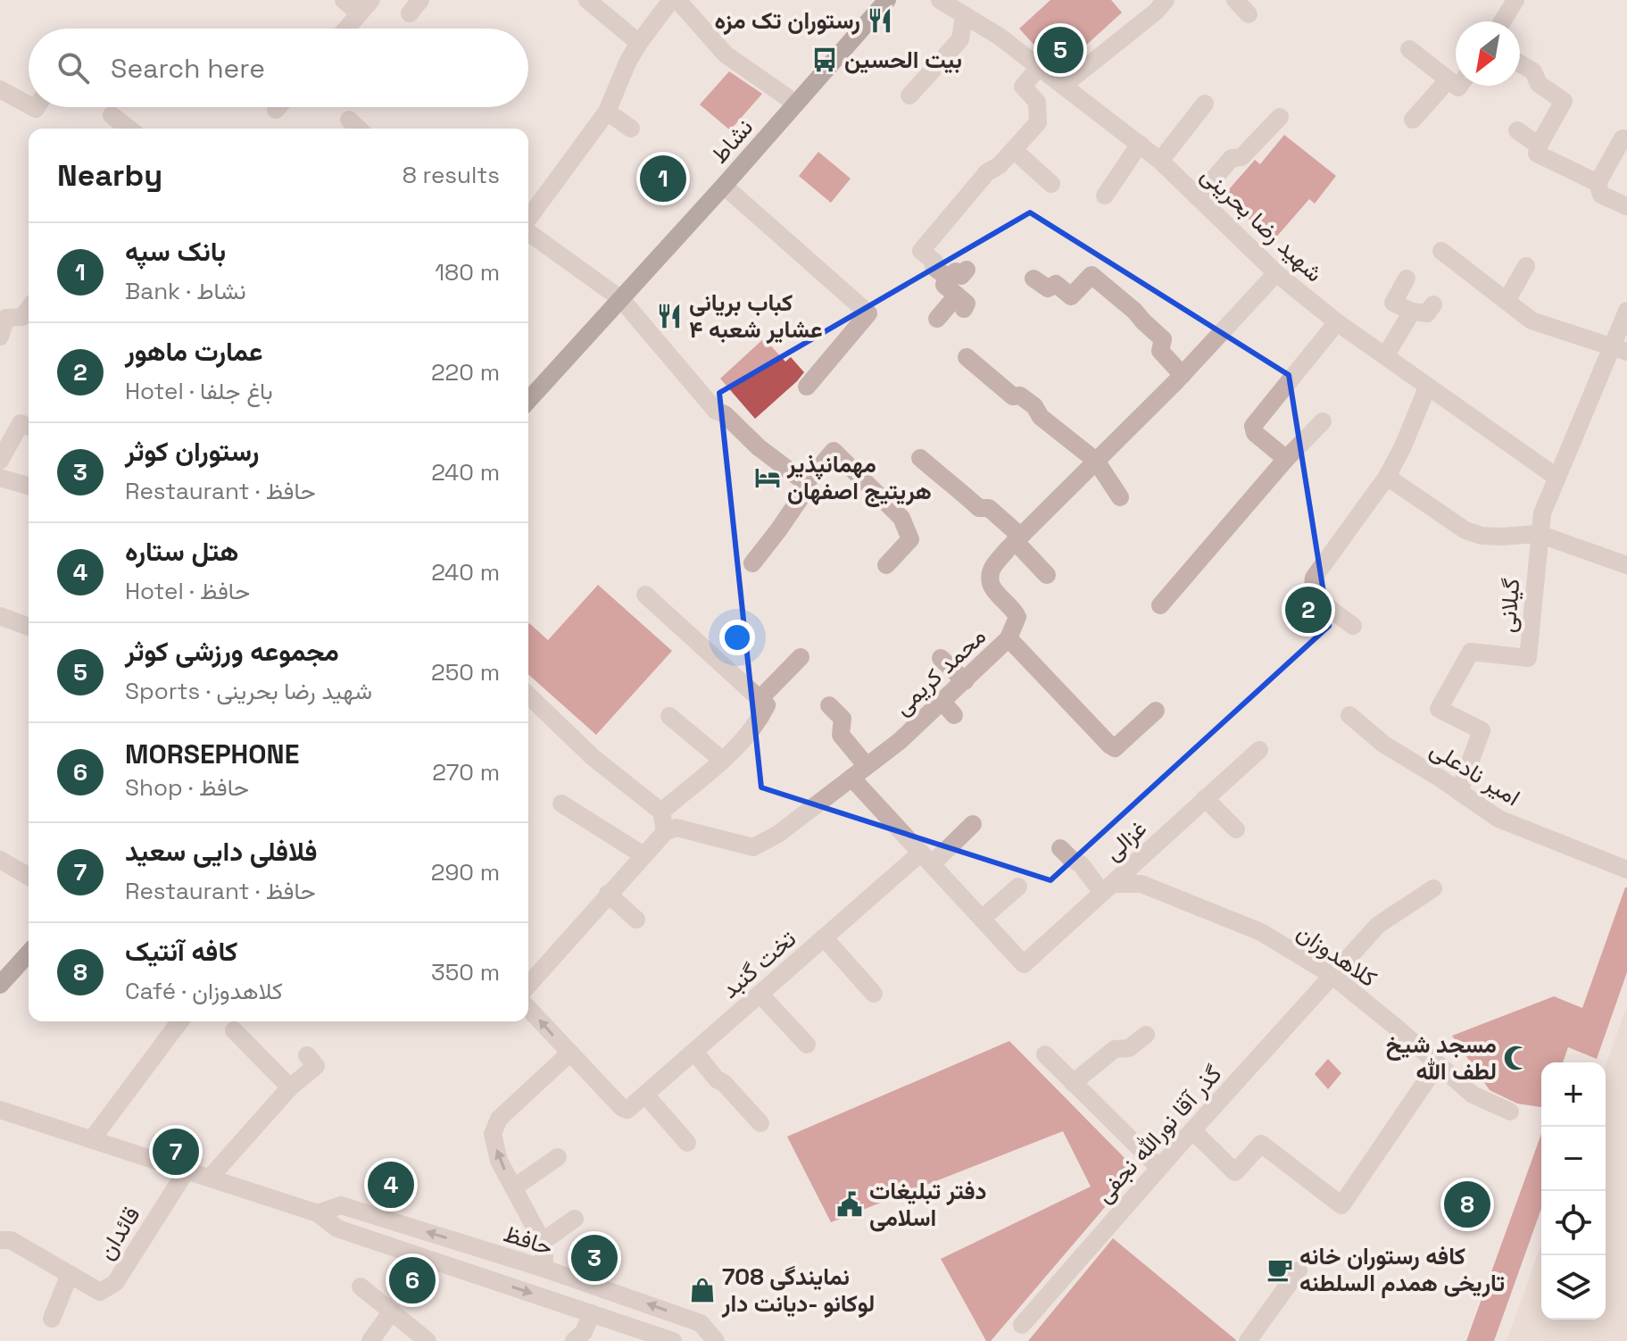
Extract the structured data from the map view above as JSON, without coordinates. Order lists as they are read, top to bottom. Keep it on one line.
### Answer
{"streets":{"main road":["نشاط"],"street":["شهید رضا بحرینی","گیلانی","محمد کریمی","امیر نادعلی","غزالی","کلاهدوزان","تخت گنبد","گذر آقا نورالله نجفی","قائدان","حافظ"]},"crossings":[["شهید رضا بحرینی","محمد کریمی"],["گیلانی","امیر نادعلی"],["غزالی","کلاهدوزان"],["کلاهدوزان","گذر آقا نورالله نجفی"],["قائدان","حافظ"]],"places":{"restaurant":["رستوران تک مزه","کباب بریانی عشایر شعبه ۴"],"bus stop":["بیت الحسین"],"hotel":["مهمانپذیر هریتیج اصفهان"],"mosque":["مسجد شیخ لطف الله"],"public building":["دفتر تبلیغات اسلامی"],"cafe":["کافه رستوران خانه تاریخی همدم السلطنه"],"shop":["نمایندگی 708 لوکانو -دیانت دار"]},"north":"bottom left","page":{"pins":["5","1","2","7","4","8","3","6"],"search":"Search here","heading":["Nearby","8 results"],"list":[{"mark":"1","name":"بانک سپه","note":"Bank · نشاط","value":"180 m"},{"mark":"2","name":"عمارت ماهور","note":"Hotel · باغ جلفا","value":"220 m"},{"mark":"3","name":"رستوران کوثر","note":"Restaurant · حافظ","value":"240 m"},{"mark":"4","name":"هتل ستاره","note":"Hotel · حافظ","value":"240 m"},{"mark":"5","name":"مجموعه ورزشی کوثر","note":"Sports · شهید رضا بحرینی","value":"250 m"},{"mark":"6","name":"MORSEPHONE","note":"Shop · حافظ","value":"270 m"},{"mark":"7","name":"فلافلی دایی سعید","note":"Restaurant · حافظ","value":"290 m"},{"mark":"8","name":"کافه آنتیک","note":"Café · کلاهدوزان","value":"350 m"}],"map_buttons":["+","−"]}}
